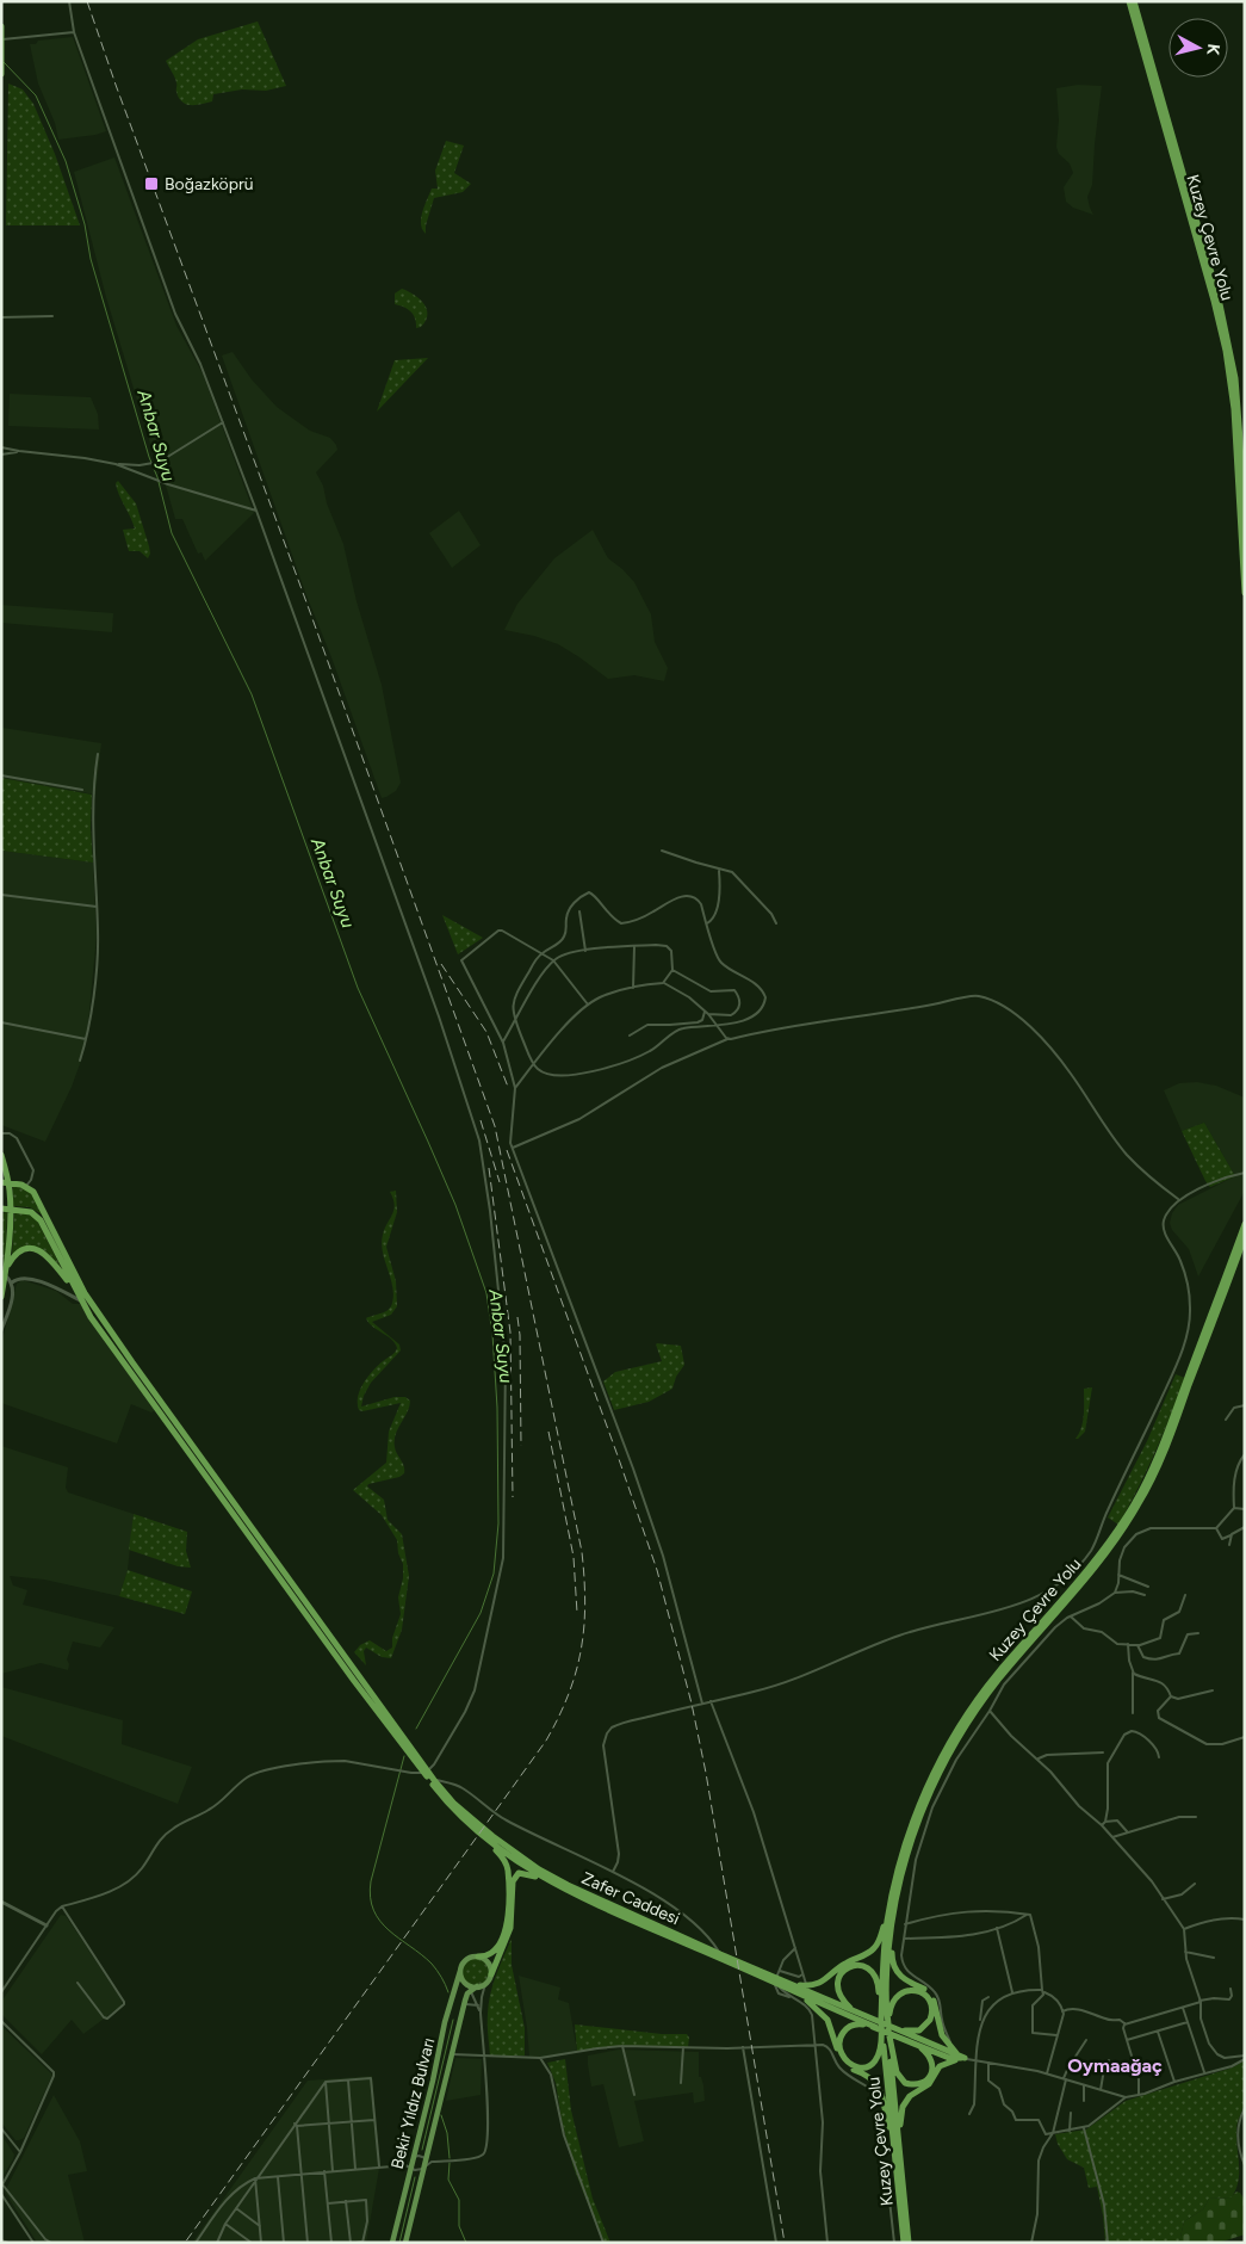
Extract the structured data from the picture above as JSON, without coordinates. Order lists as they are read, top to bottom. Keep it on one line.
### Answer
{"streets":{"highway":["Kuzey Çevre Yolu","Zafer Caddesi"],"main road":["Bekir Yıldız Bulvarı"]},"crossings":[["Kuzey Çevre Yolu","Zafer Caddesi"]],"districts":["Oymaağaç"],"water":["Anbar Suyu"],"places":{"transit":["Boğazköprü"]},"north":"right"}
